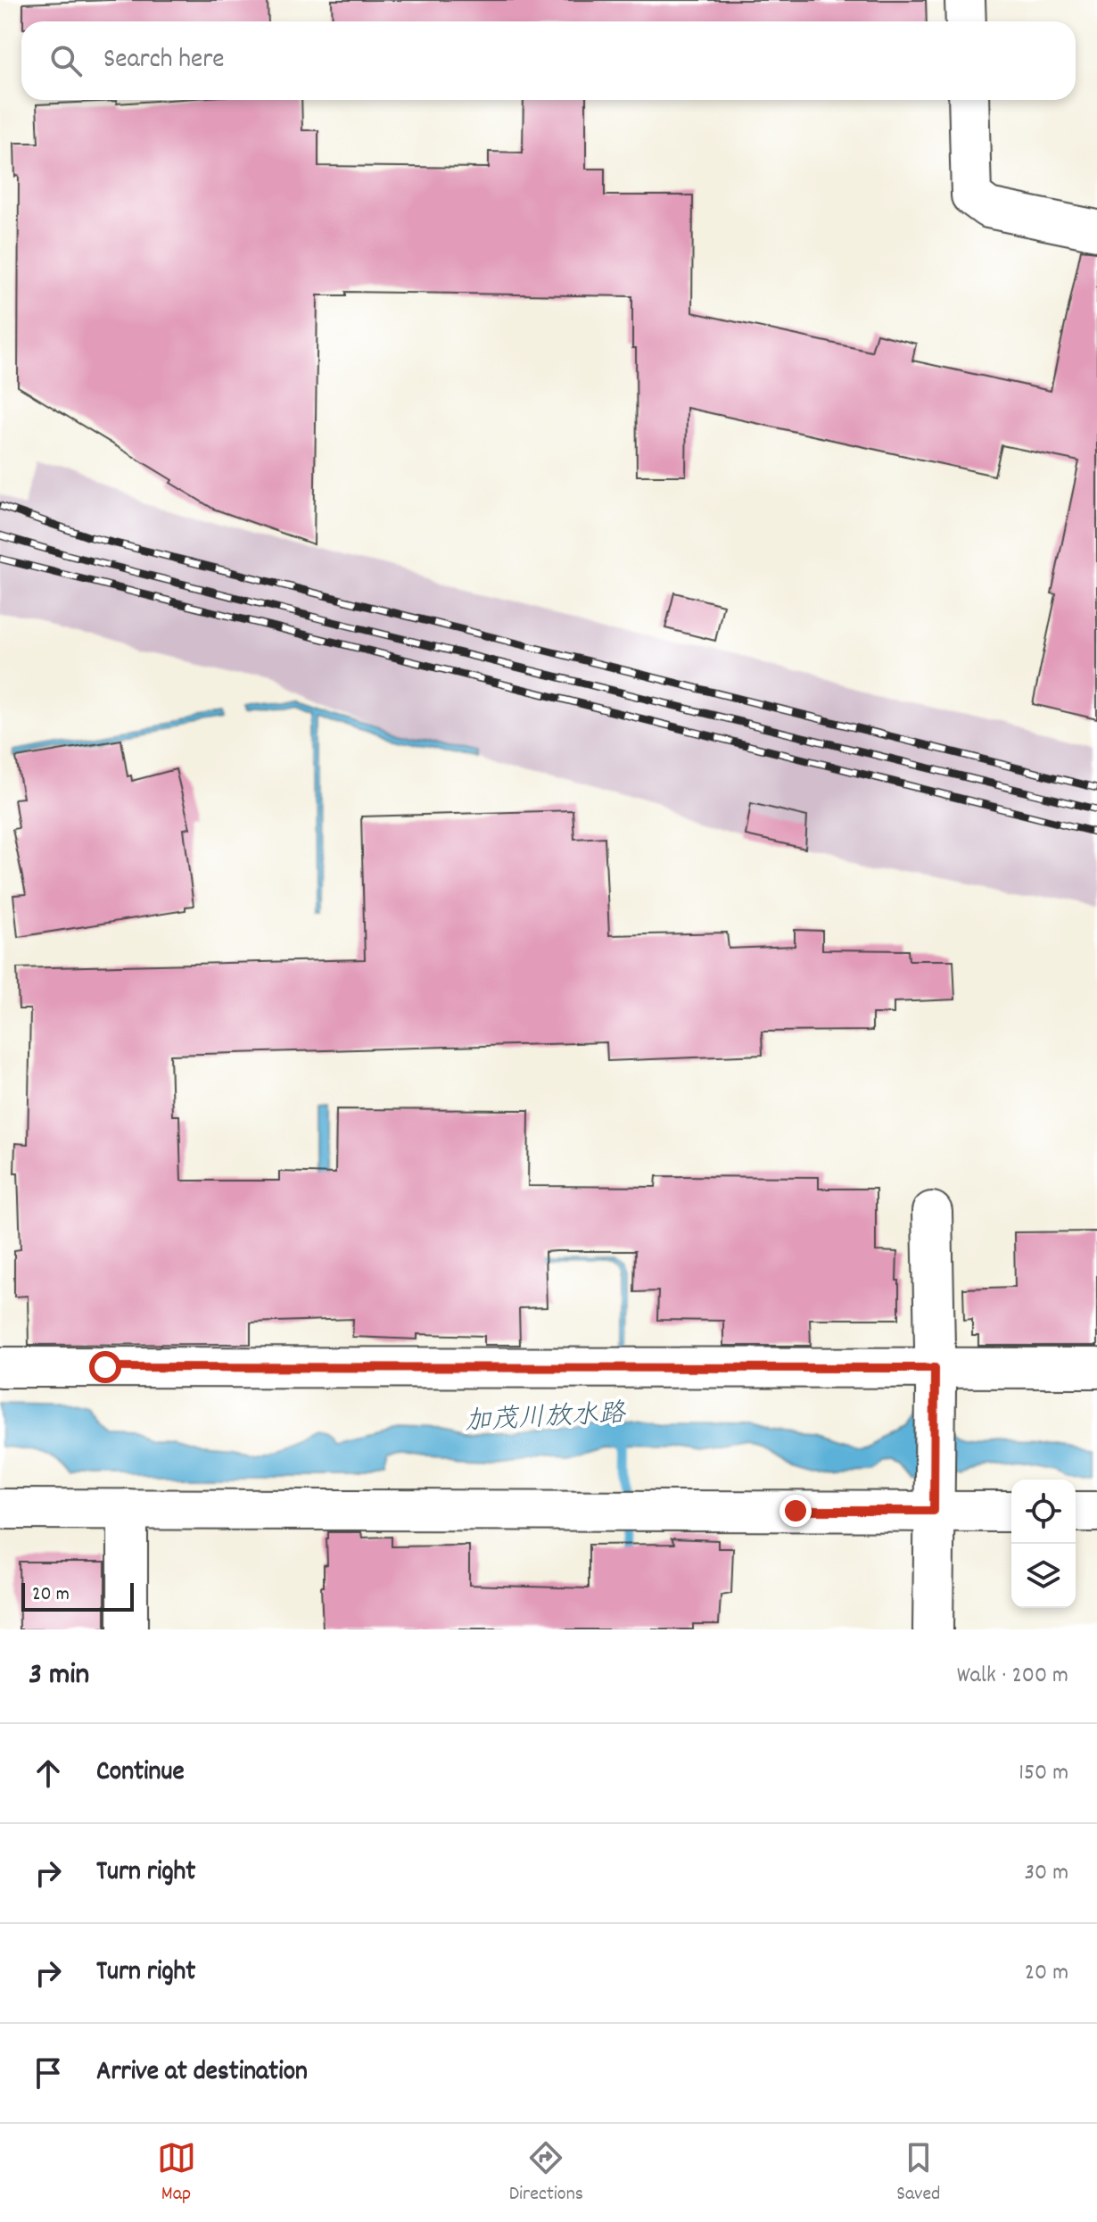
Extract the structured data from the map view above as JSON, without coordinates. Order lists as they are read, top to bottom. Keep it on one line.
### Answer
{"water":["加茂川放水路"],"scale_bar":"20 m","page":{"search":"Search here","scale":"20 m","heading":["3 min","Walk · 200 m"],"list":[["Continue","150 m"],["Turn right","30 m"],["Turn right","20 m"],"Arrive at destination"],"nav":["Map","Directions","Saved"]}}
